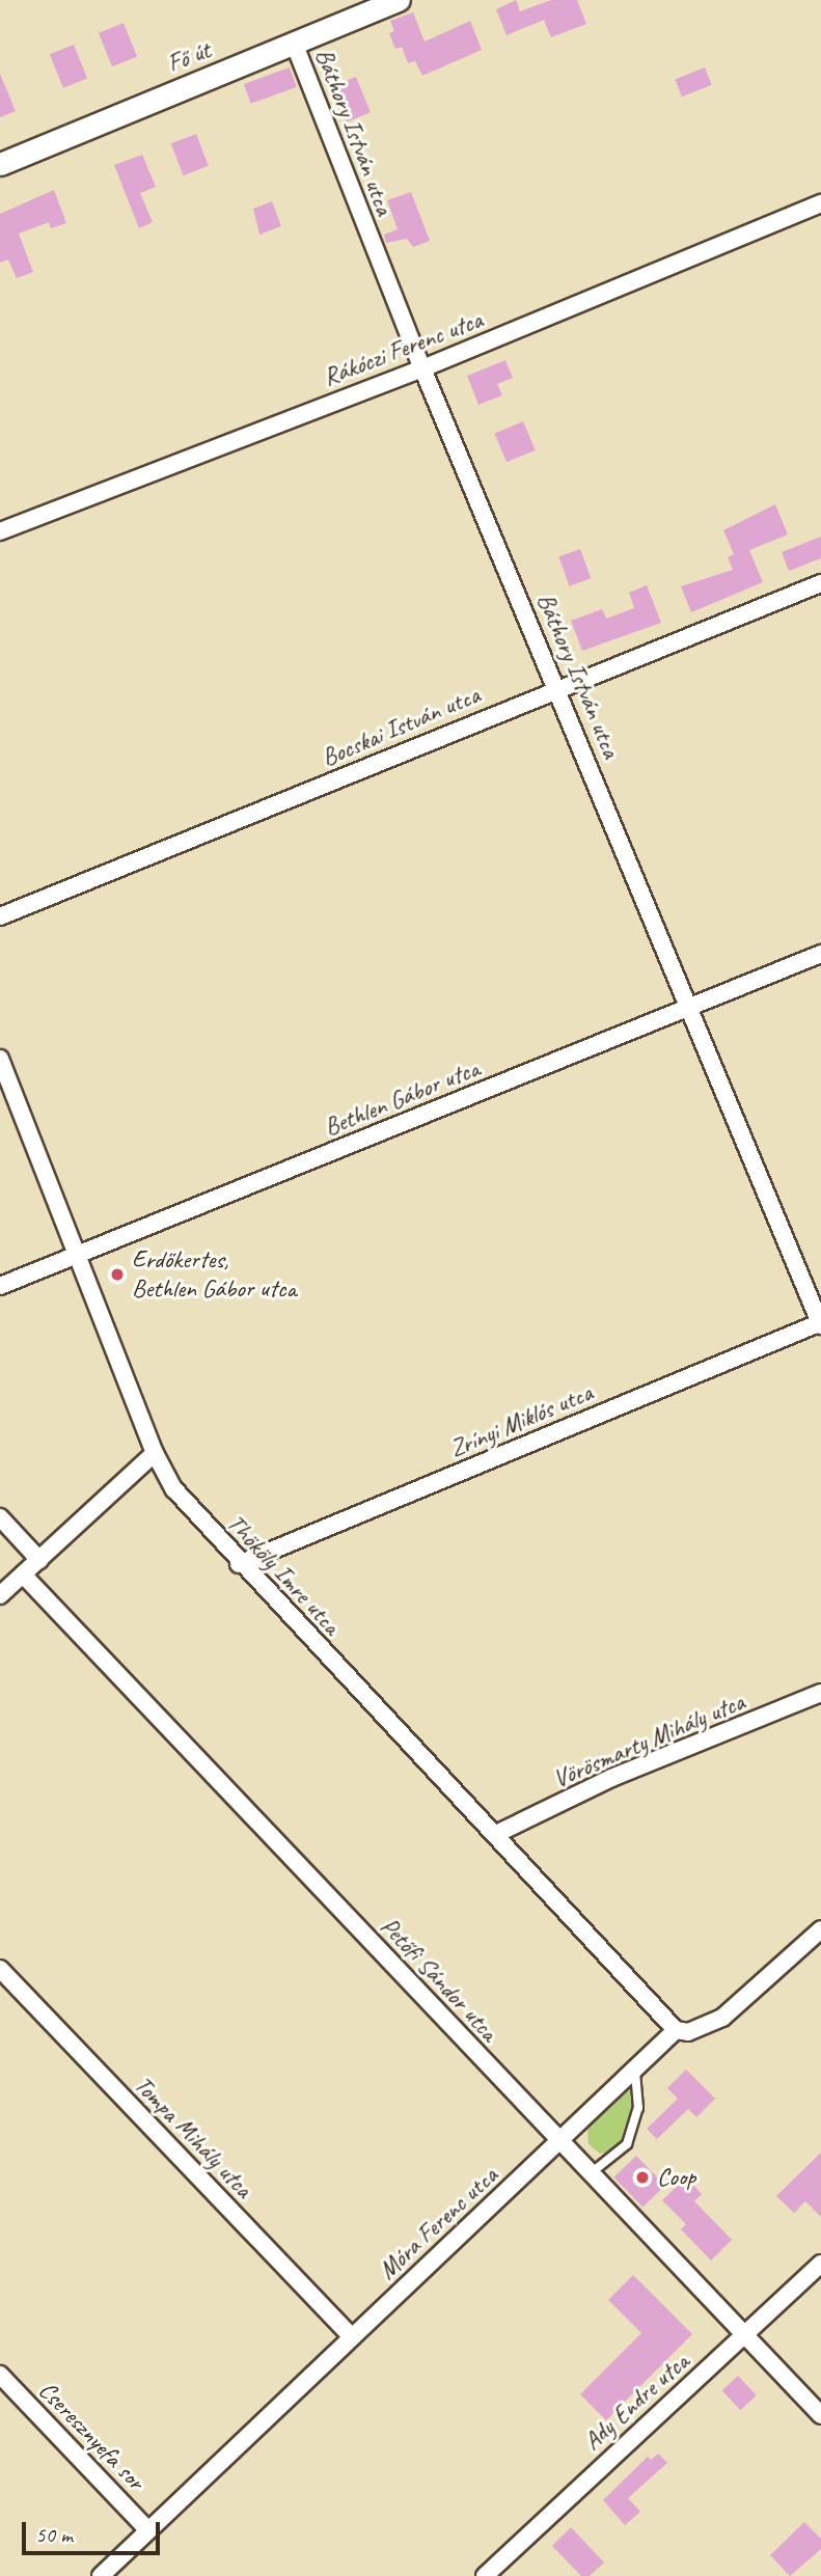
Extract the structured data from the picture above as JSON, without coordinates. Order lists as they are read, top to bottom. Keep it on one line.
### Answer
{"streets":{"main road":["Fő út"],"street":["Báthory István utca","Rákóczi Ferenc utca","Bocskai István utca","Bethlen Gábor utca","Zrínyi Miklós utca","Thököly Imre utca","Vörösmarty Mihály utca","Petőfi Sándor utca","Tompa Mihály utca","Móra Ferenc utca","Ady Endre utca","Cseresznyefa sor"]},"crossings":[["Fő út","Báthory István utca"],["Báthory István utca","Rákóczi Ferenc utca"],["Báthory István utca","Bocskai István utca"],["Báthory István utca","Bethlen Gábor utca"],["Báthory István utca","Zrínyi Miklós utca"],["Bethlen Gábor utca","Thököly Imre utca"],["Zrínyi Miklós utca","Thököly Imre utca"],["Thököly Imre utca","Vörösmarty Mihály utca"],["Thököly Imre utca","Móra Ferenc utca"],["Petőfi Sándor utca","Móra Ferenc utca"],["Petőfi Sándor utca","Ady Endre utca"],["Tompa Mihály utca","Móra Ferenc utca"],["Móra Ferenc utca","Cseresznyefa sor"]],"places":["Erdőkertes, Bethlen Gábor utca","Coop"],"scale_bar":"50 m"}
